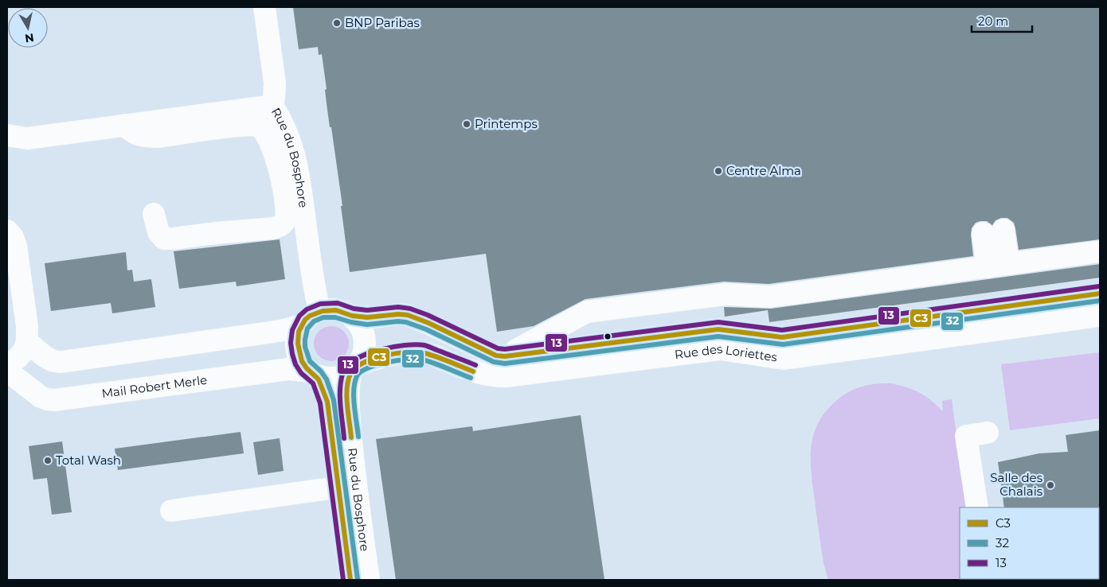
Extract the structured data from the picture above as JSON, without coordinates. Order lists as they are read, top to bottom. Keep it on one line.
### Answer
{"streets":{"street":["Rue du Bosphore","Rue des Loriettes","Mail Robert Merle"]},"crossings":[["Rue du Bosphore","Rue des Loriettes"],["Rue du Bosphore","Mail Robert Merle"],["Rue des Loriettes","Mail Robert Merle"]],"places":["BNP Paribas","Printemps","Centre Alma","Total Wash","Salle des Chalais"],"lines":["transit line 13","transit line C3","transit line 32"],"legend":["C3","32","13"],"scale_bar":"20 m","north":"bottom"}
